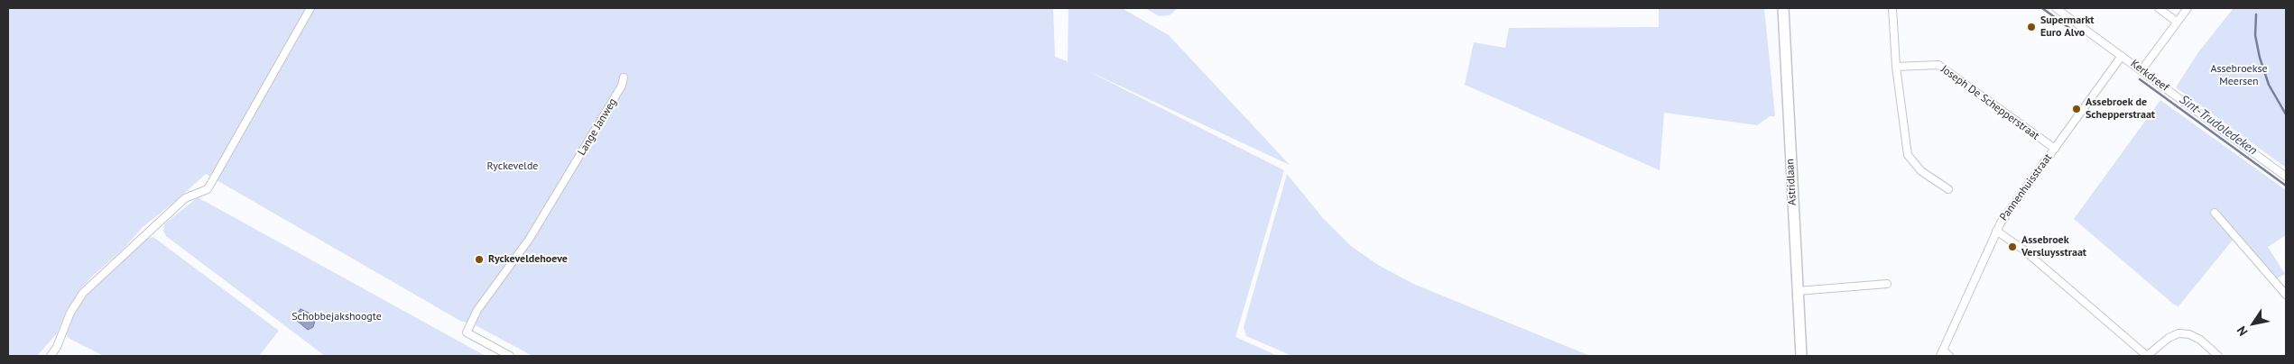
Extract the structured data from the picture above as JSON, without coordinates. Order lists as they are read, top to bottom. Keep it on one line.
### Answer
{"streets":{"main road":["Astridlaan"],"street":["Kerkdreef","Joseph De Schepperstraat","Lange Janweg","Pannenhuisstraat"]},"crossings":[["Kerkdreef","Pannenhuisstraat"],["Joseph De Schepperstraat","Pannenhuisstraat"]],"water":["Sint-Trudoledeken"],"parks":["Assebroekse Meersen","Ryckevelde","Schobbejakshoogte"],"places":["Supermarkt Euro Alvo","Assebroek de Schepperstraat","Assebroek Versluysstraat","Ryckeveldehoeve"],"north":"bottom left"}
